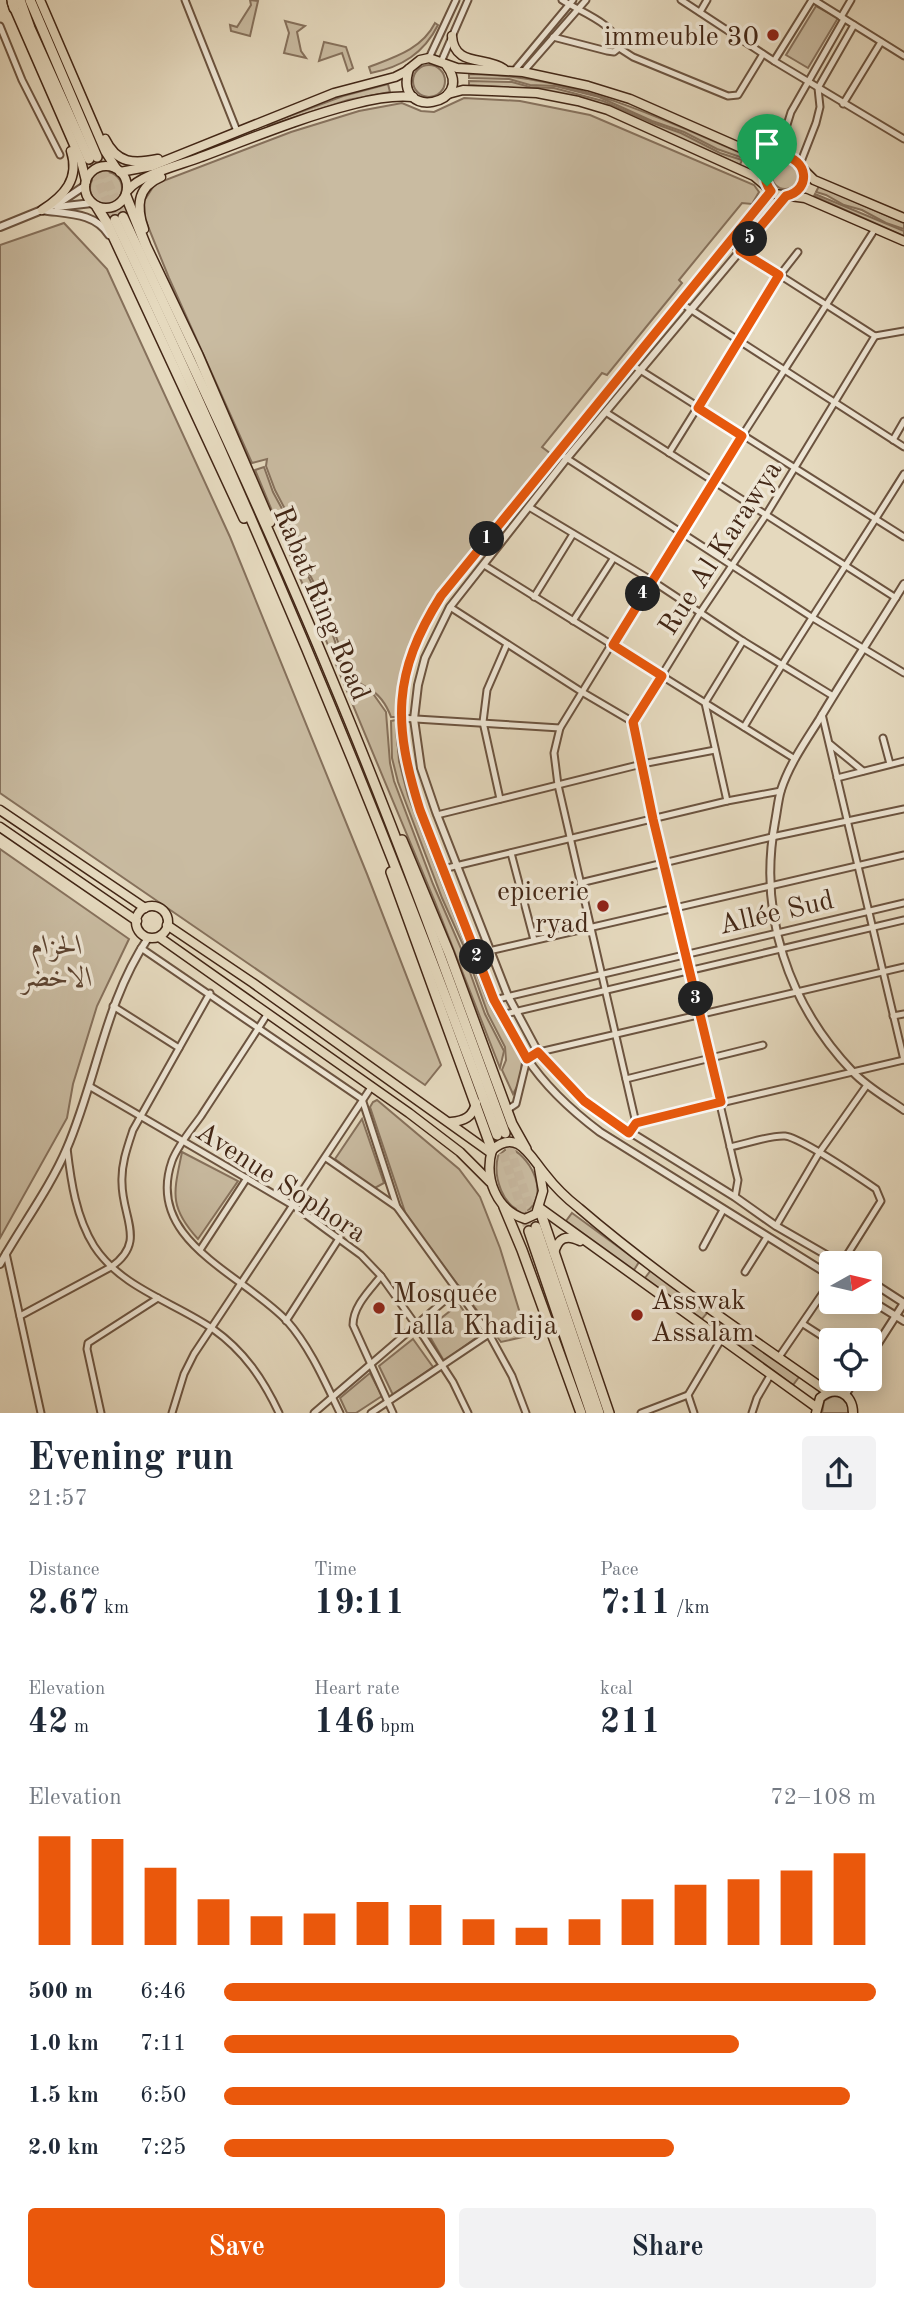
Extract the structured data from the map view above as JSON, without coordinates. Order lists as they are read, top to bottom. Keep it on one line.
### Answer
{"streets":{"highway":["Rabat Ring Road"],"street":["Rue Al Karawya","Allée Sud","Avenue Sophora"]},"parks":["الحزام الاخضر"],"places":["immeuble 30","epicerie ryad","Mosquée Lalla Khadija","Asswak Assalam"],"north":"right","page":{"pins":["5","1","4","2","3"],"heading":["Evening run","21:57"],"stats":[["Distance","2.67 km"],["Time","19:11"],["Pace","7:11 /km"],["Elevation","42 m"],["Heart rate","146 bpm"],["kcal","211"]],"chart":["Elevation","72–108 m"],"list":[{"name":"500 m","note":"6:46"},{"name":"1.0 km","note":"7:11"},{"name":"1.5 km","note":"6:50"},{"name":"2.0 km","note":"7:25"}],"buttons":["Save","Share"]}}
